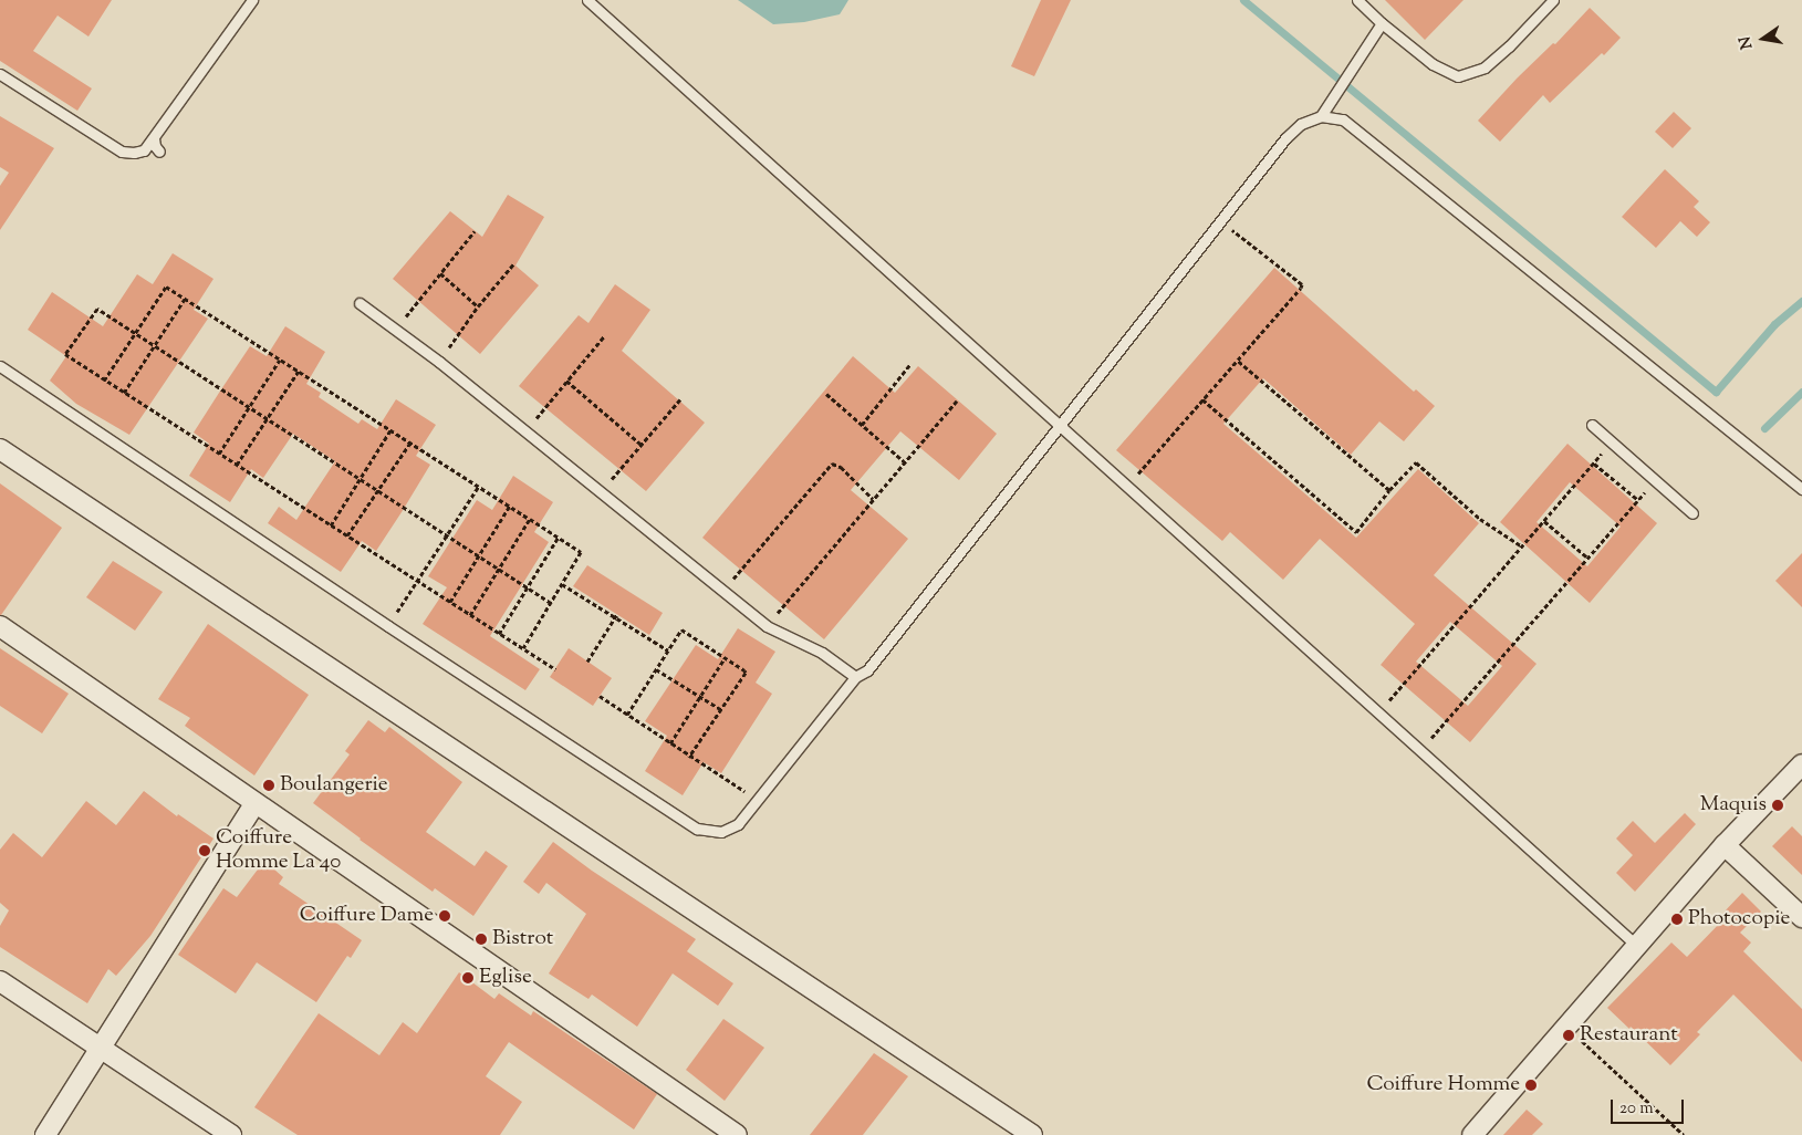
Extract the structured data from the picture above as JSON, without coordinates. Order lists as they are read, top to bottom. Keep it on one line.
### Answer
{"places":["Boulangerie","Maquis","Coiffure Homme La 40","Coiffure Dame","Photocopie","Bistrot","Eglise","Restaurant","Coiffure Homme"],"scale_bar":"20 m","north":"left"}
